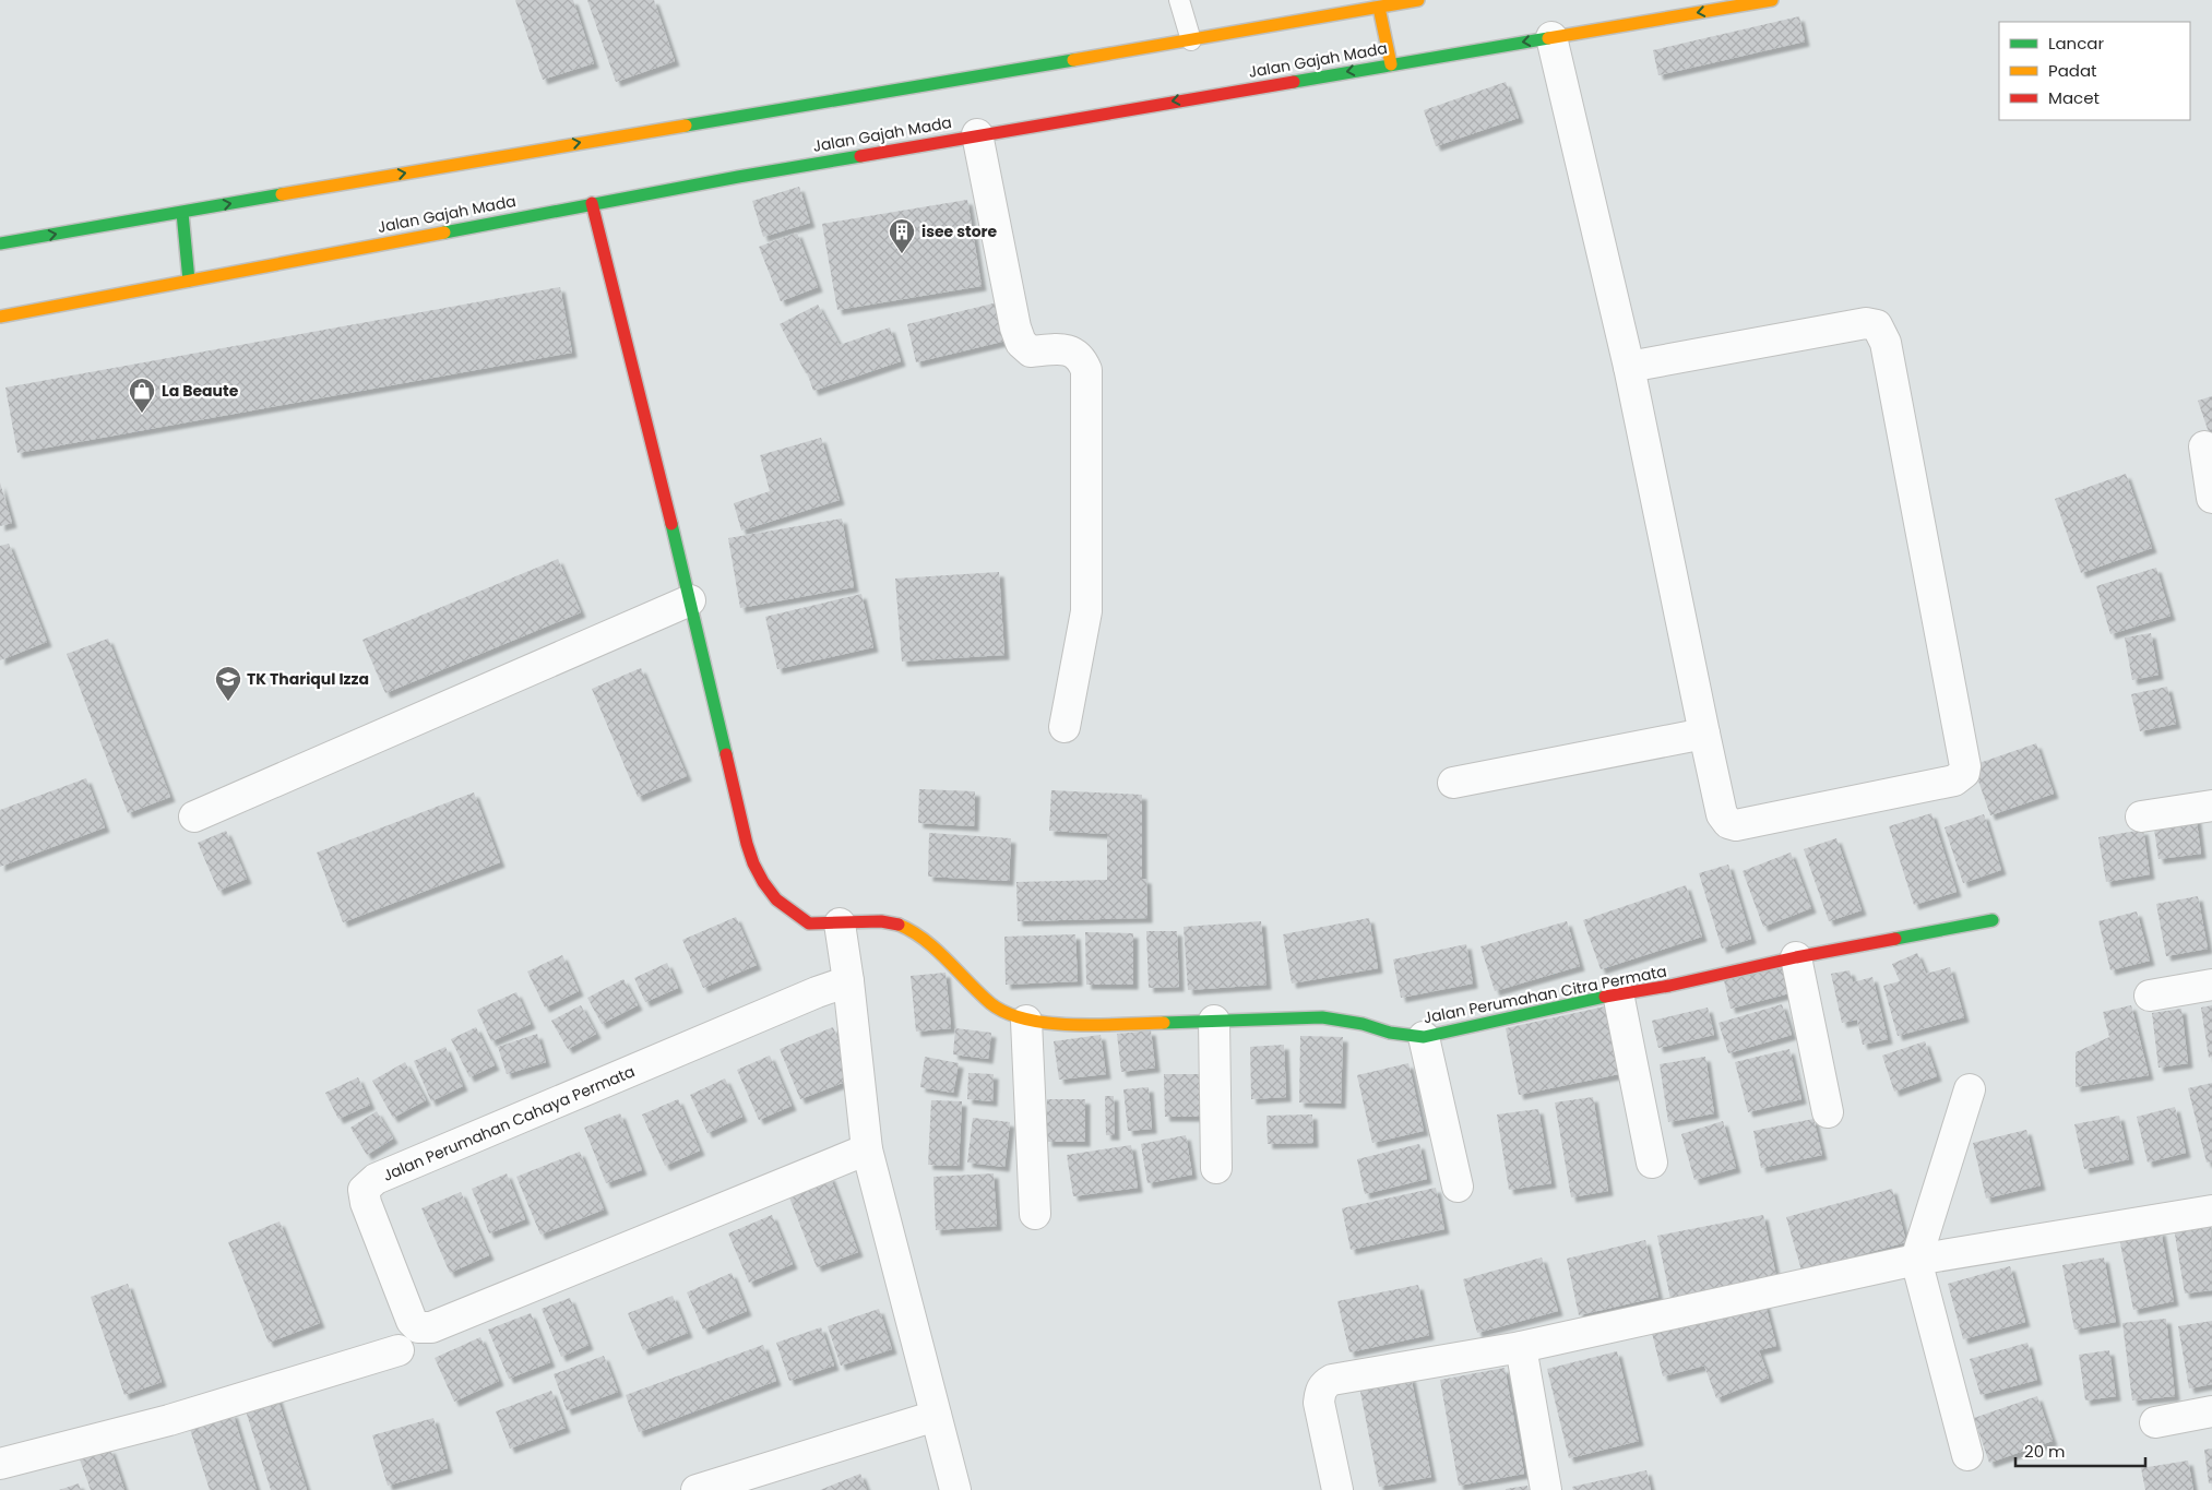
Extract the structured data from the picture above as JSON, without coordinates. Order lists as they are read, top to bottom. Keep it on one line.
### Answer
{"streets":{"main road":["Jalan Gajah Mada","Jalan Perumahan Citra Permata"],"street":["Jalan Perumahan Cahaya Permata"]},"crossings":[["Jalan Gajah Mada","Jalan Perumahan Citra Permata"]],"places":{"building":["isee store"],"shop":["La Beaute"],"school or university":["TK Thariqul Izza"]},"legend":["Lancar","Padat","Macet"],"scale_bar":"20 m"}
